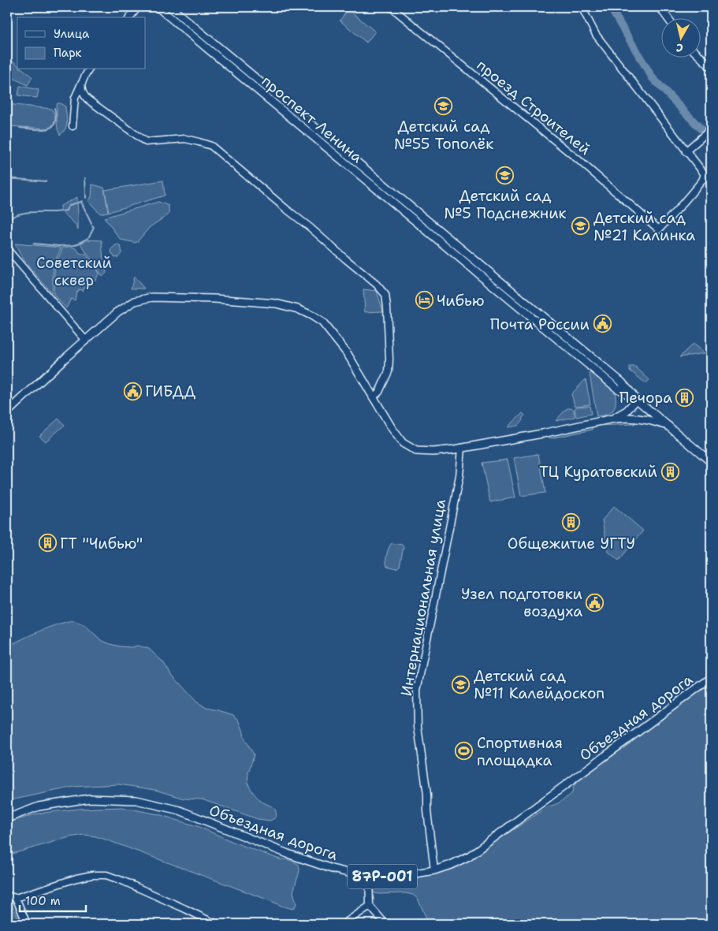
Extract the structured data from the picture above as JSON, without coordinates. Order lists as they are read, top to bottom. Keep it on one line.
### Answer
{"streets":{"main road":["проспект Ленина","Объездная дорога","87Р-001"],"street":["проезд Строителей","Интернациональная улица"]},"crossings":[["Интернациональная улица","Объездная дорога"]],"parks":["Советский сквер"],"places":{"school or university":["Детский сад №55 Тополёк","Детский сад №5 Подснежник","Детский сад №21 Калинка","Детский сад №11 Калейдоскоп"],"hotel":["Чибью"],"public building":["Почта России","ГИБДД","Узел подготовки воздуха"],"building":["Печора","ТЦ Куратовский","Общежитие УГТУ","ГТ \"Чибью\""],"sports":["Спортивная площадка"]},"legend":["Улица","Парк"],"scale_bar":"100 m","north":"bottom"}
